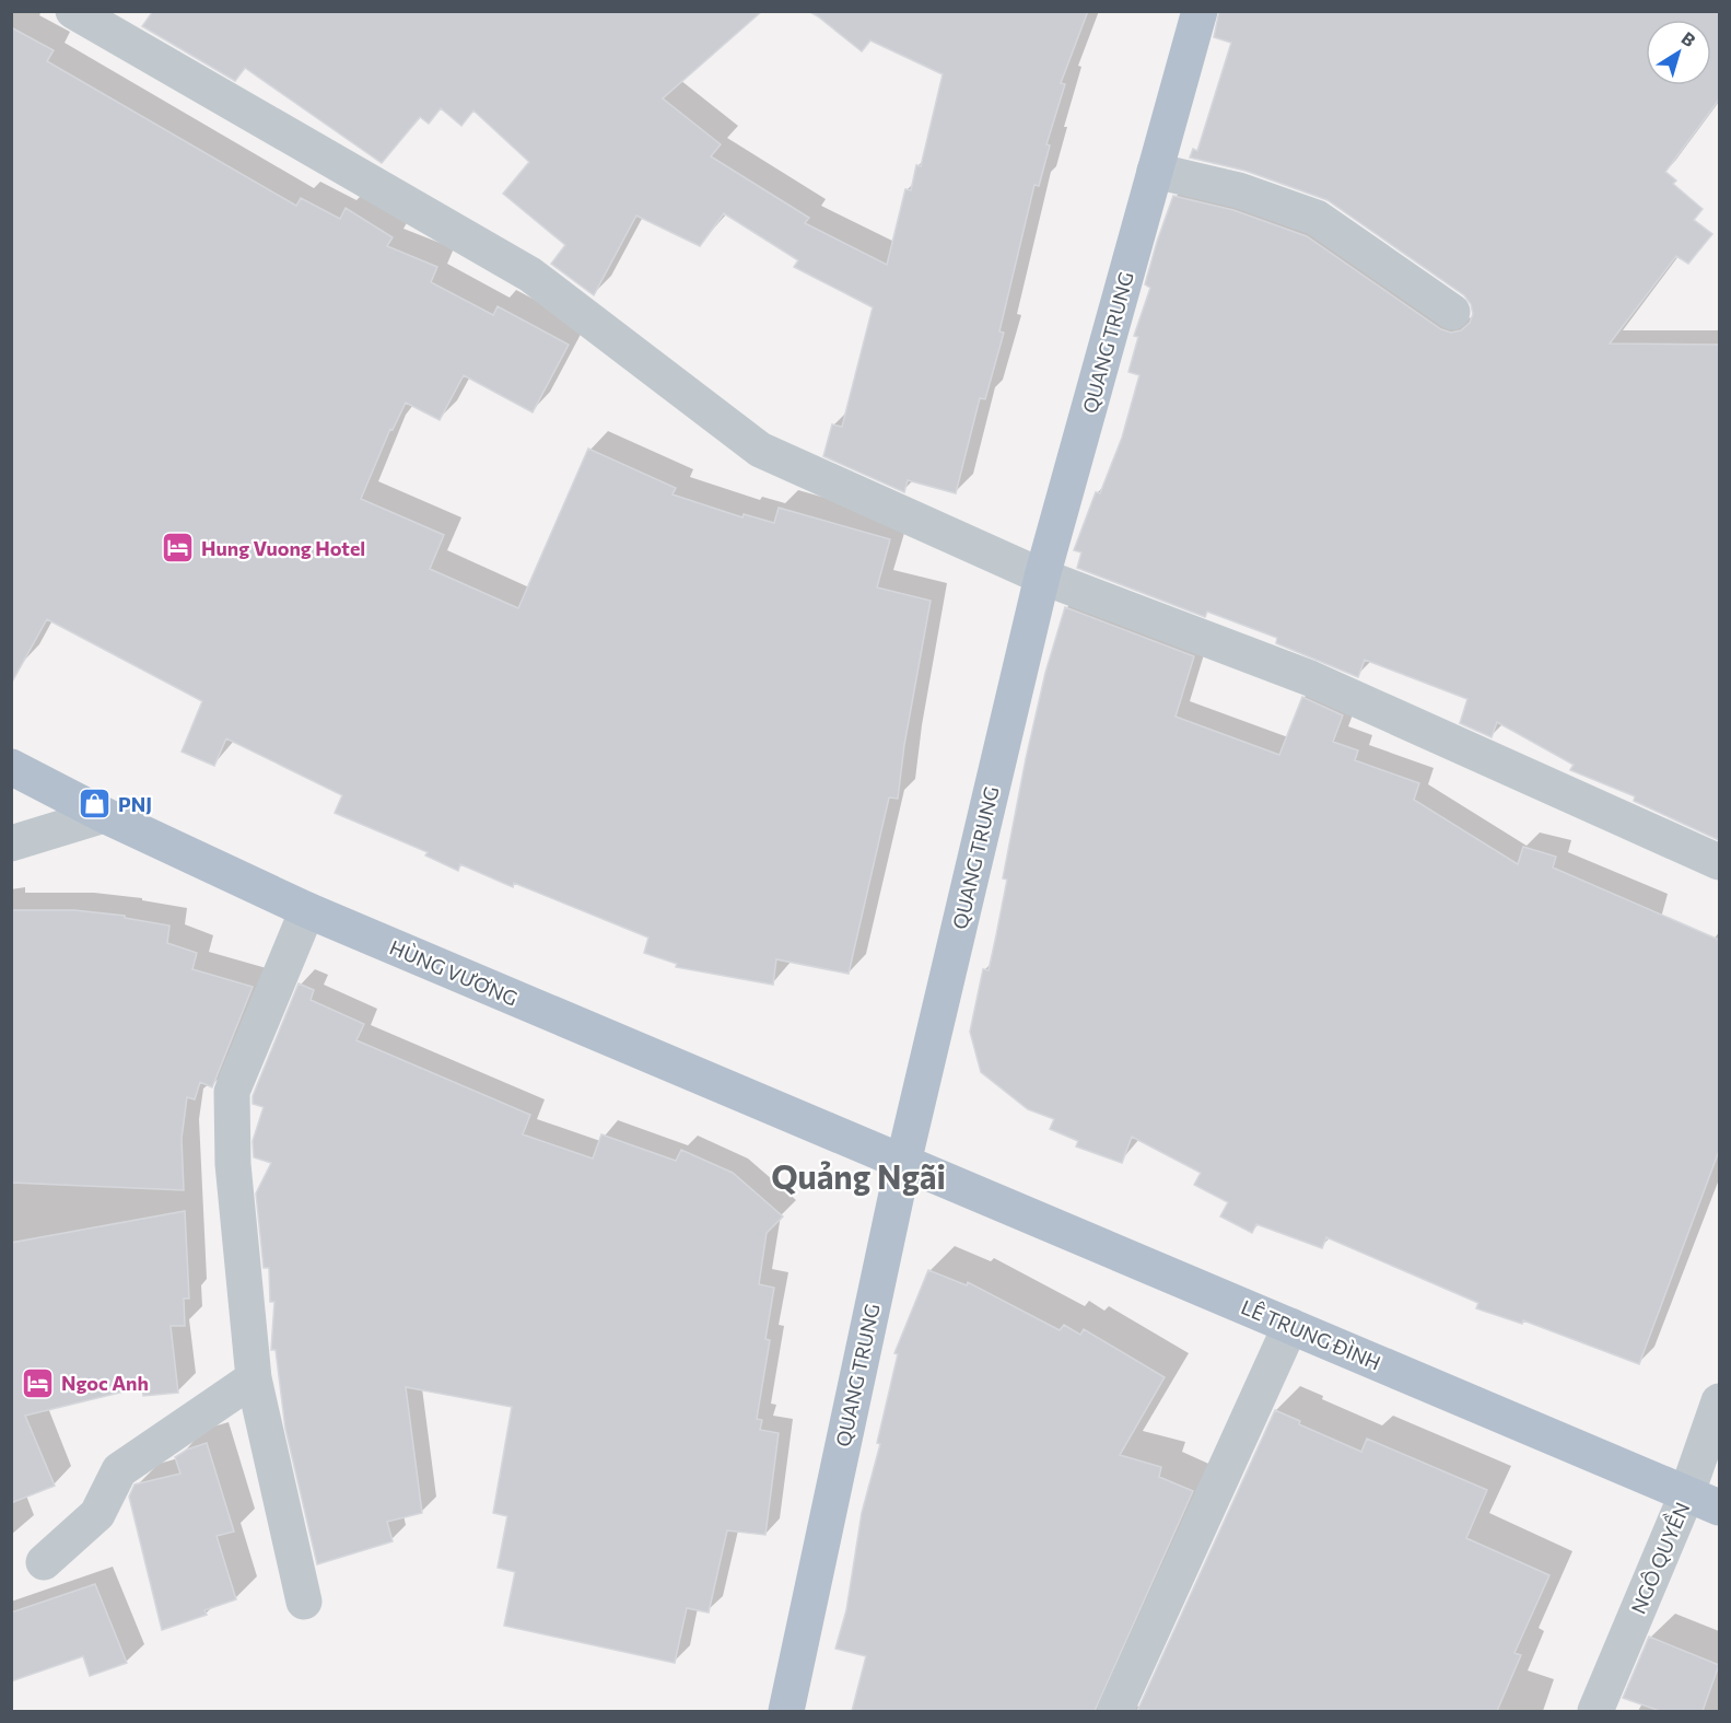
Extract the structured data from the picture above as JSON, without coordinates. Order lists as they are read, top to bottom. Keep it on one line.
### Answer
{"streets":{"main road":["QUANG TRUNG","HÙNG VƯƠNG","LÊ TRUNG ĐÌNH"],"street":["NGÔ QUYỀN"]},"crossings":[["QUANG TRUNG","HÙNG VƯƠNG"],["QUANG TRUNG","LÊ TRUNG ĐÌNH"],["HÙNG VƯƠNG","LÊ TRUNG ĐÌNH"],["LÊ TRUNG ĐÌNH","NGÔ QUYỀN"]],"districts":["Quảng Ngãi"],"places":{"hotel":["Hung Vuong Hotel","Ngoc Anh"],"shop":["PNJ"]},"north":"top right"}
